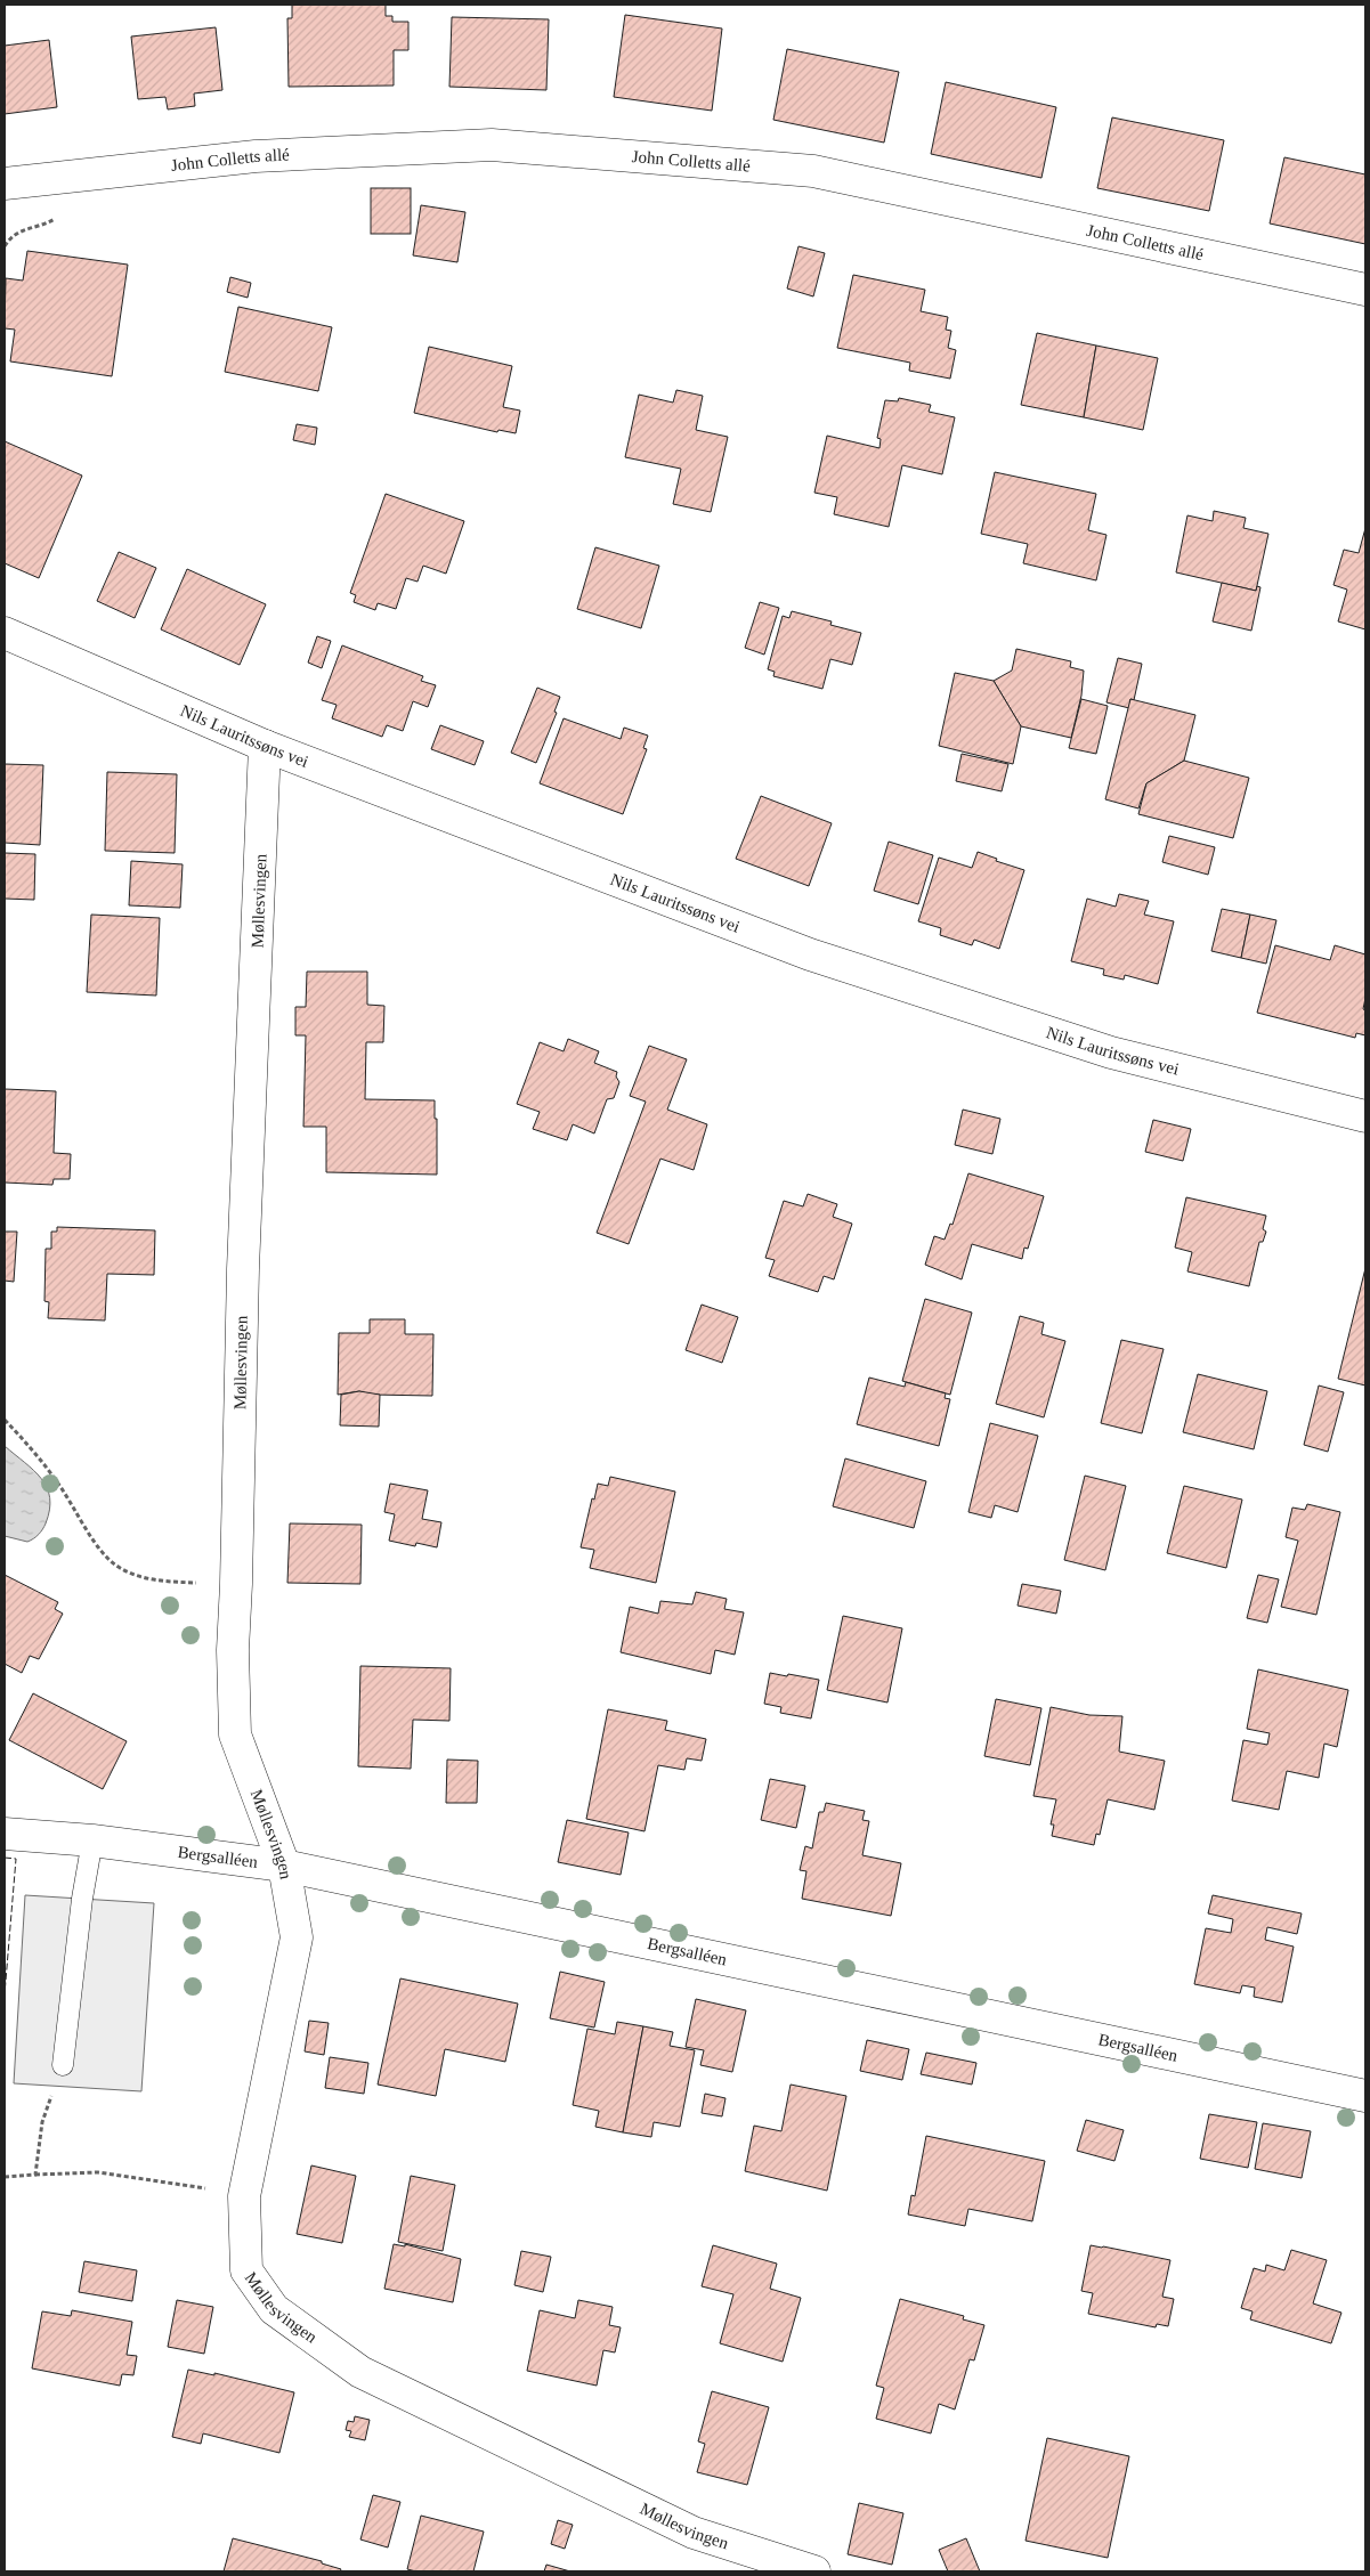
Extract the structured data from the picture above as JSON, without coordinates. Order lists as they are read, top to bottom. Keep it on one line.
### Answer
{"streets":{"street":["John Colletts allé","Nils Lauritssøns vei","Møllesvingen","Bergsalléen"]},"crossings":[["Nils Lauritssøns vei","Møllesvingen"],["Møllesvingen","Bergsalléen"]]}
